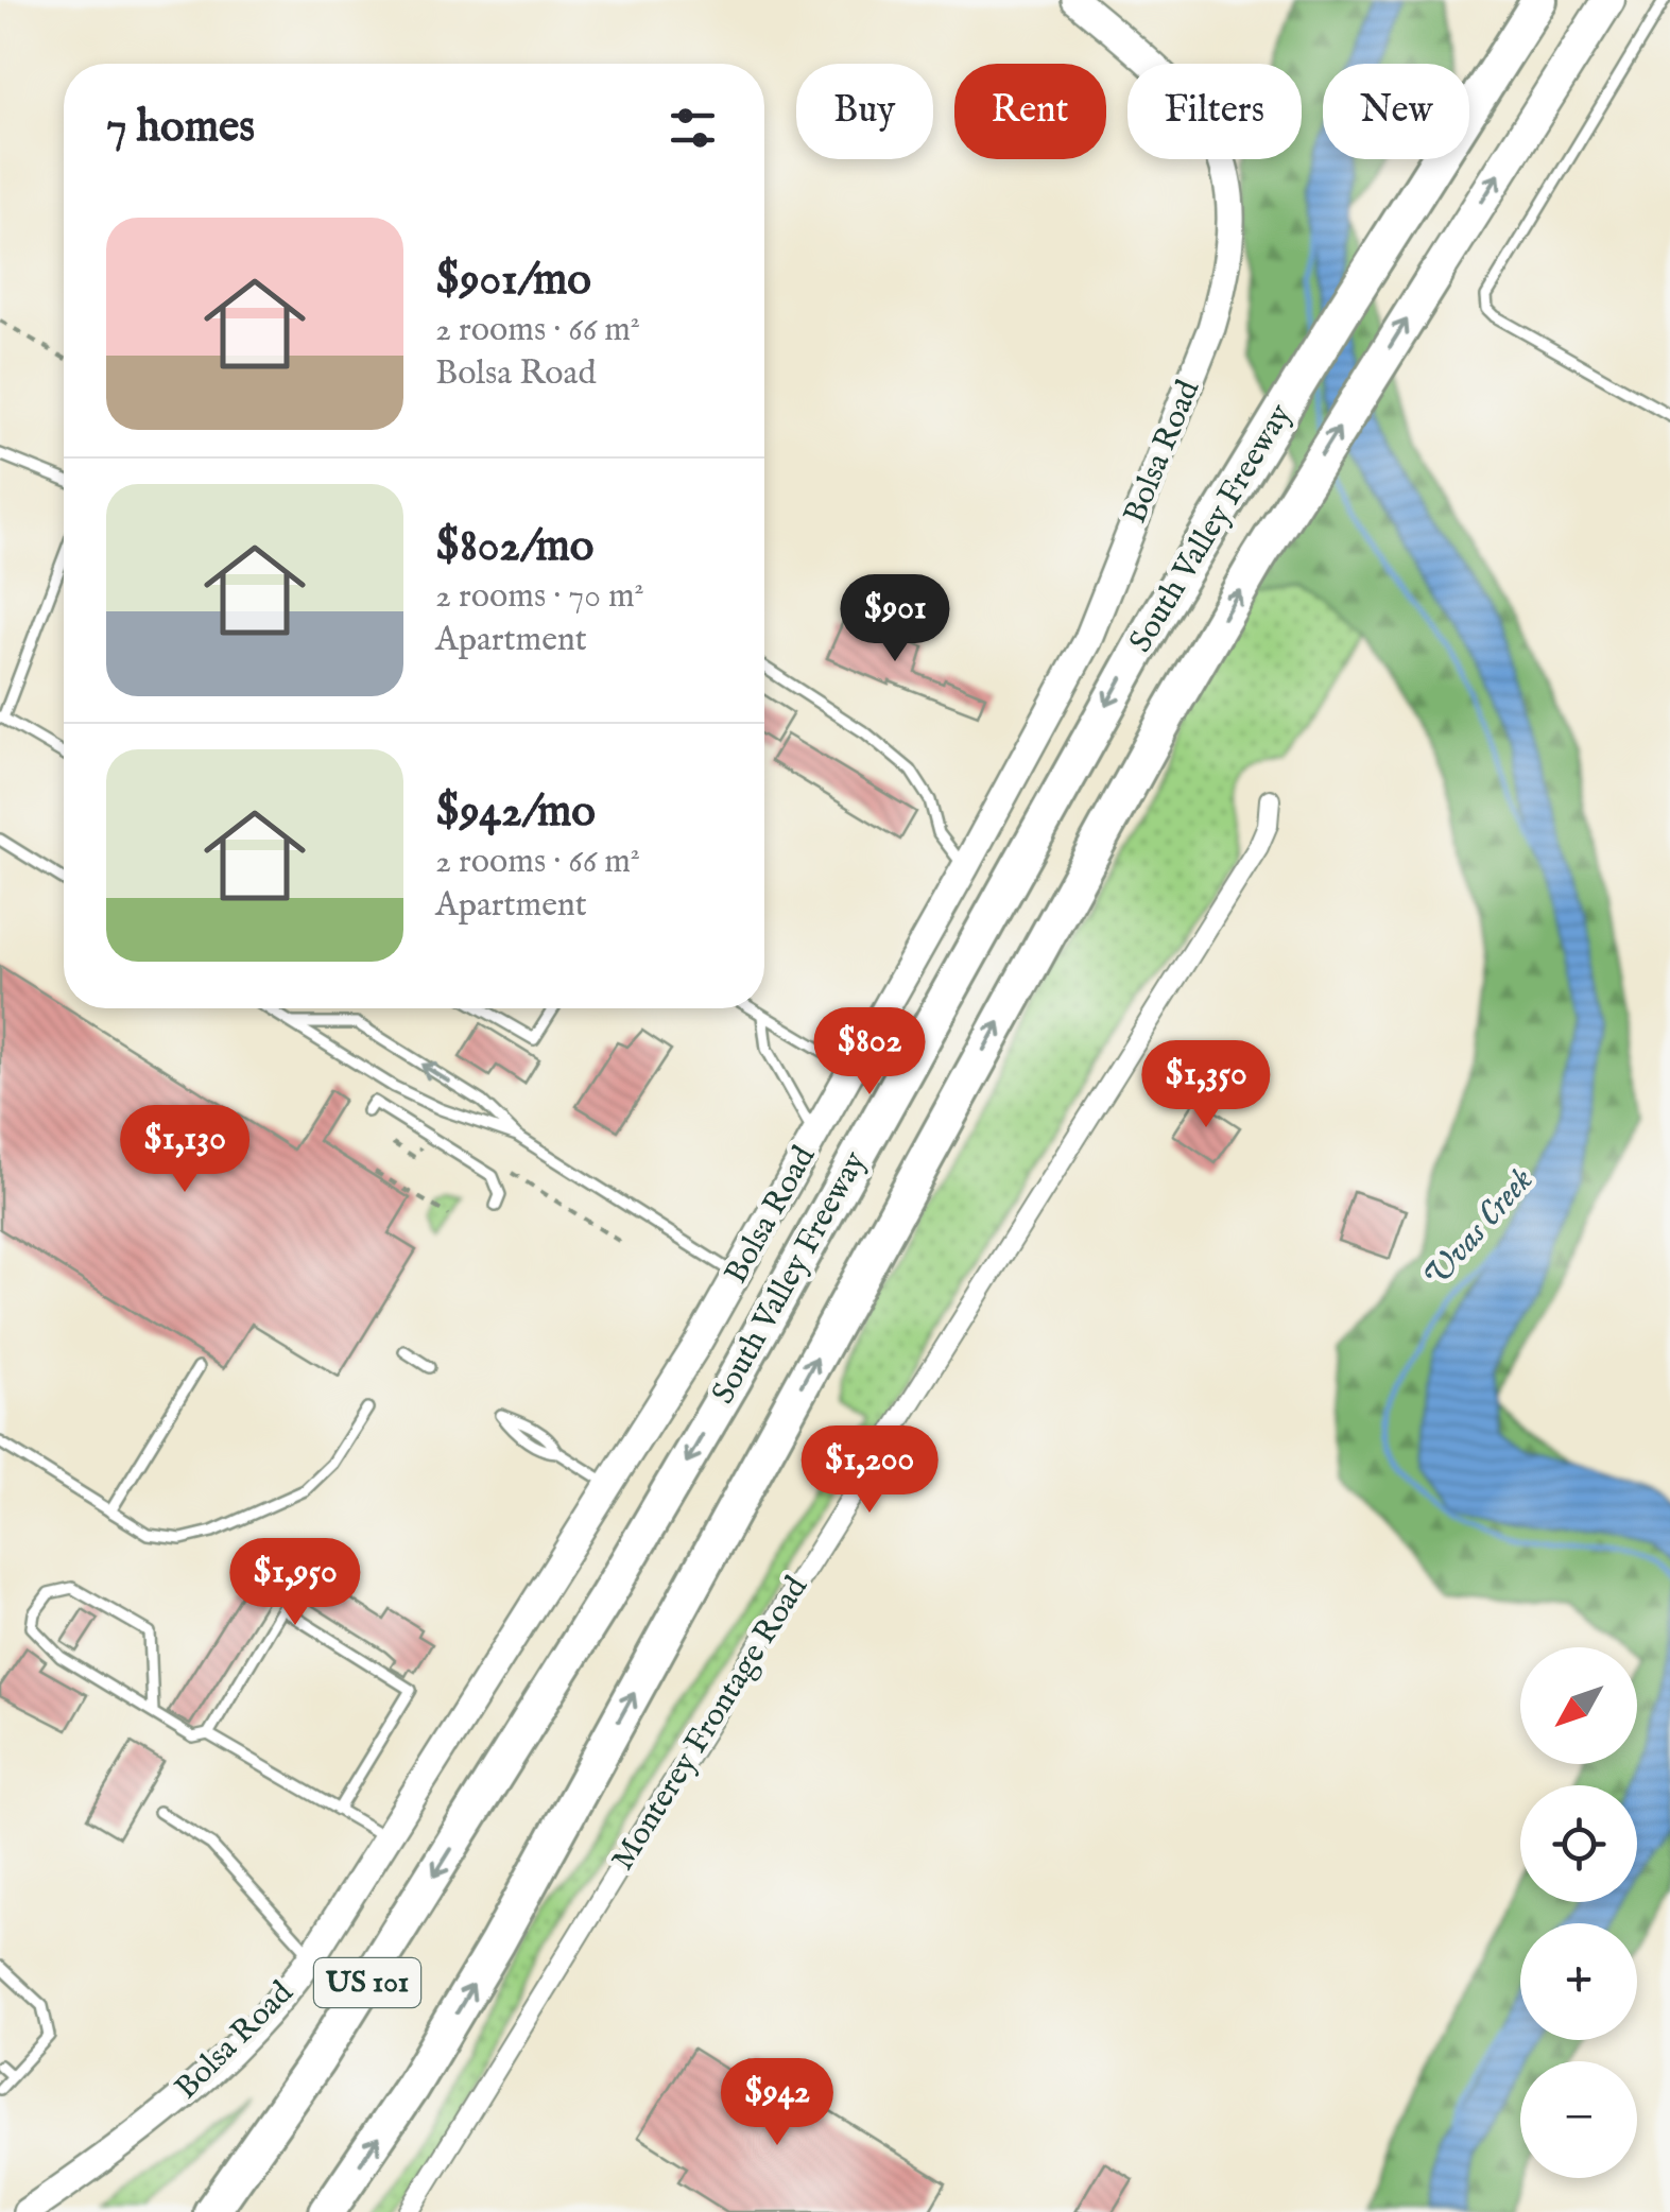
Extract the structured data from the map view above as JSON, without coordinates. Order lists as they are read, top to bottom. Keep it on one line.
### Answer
{"streets":{"highway":["South Valley Freeway","US 101"],"main road":["Bolsa Road"],"street":["Monterey Frontage Road"]},"water":["Uvas Creek"],"north":"bottom left","page":{"chip":["Buy","Rent","Filters","New"],"heading":"7 homes","list":[{"name":"$901/mo","note":"2 rooms · 66 m² · Bolsa Road"},{"name":"$802/mo","note":"2 rooms · 70 m² · Apartment"},{"name":"$942/mo","note":"2 rooms · 66 m² · Apartment"}],"price":["$901","$802","$1,350","$1,130","$1,200","$1,950","$942"],"map_buttons":["+","−"]}}
